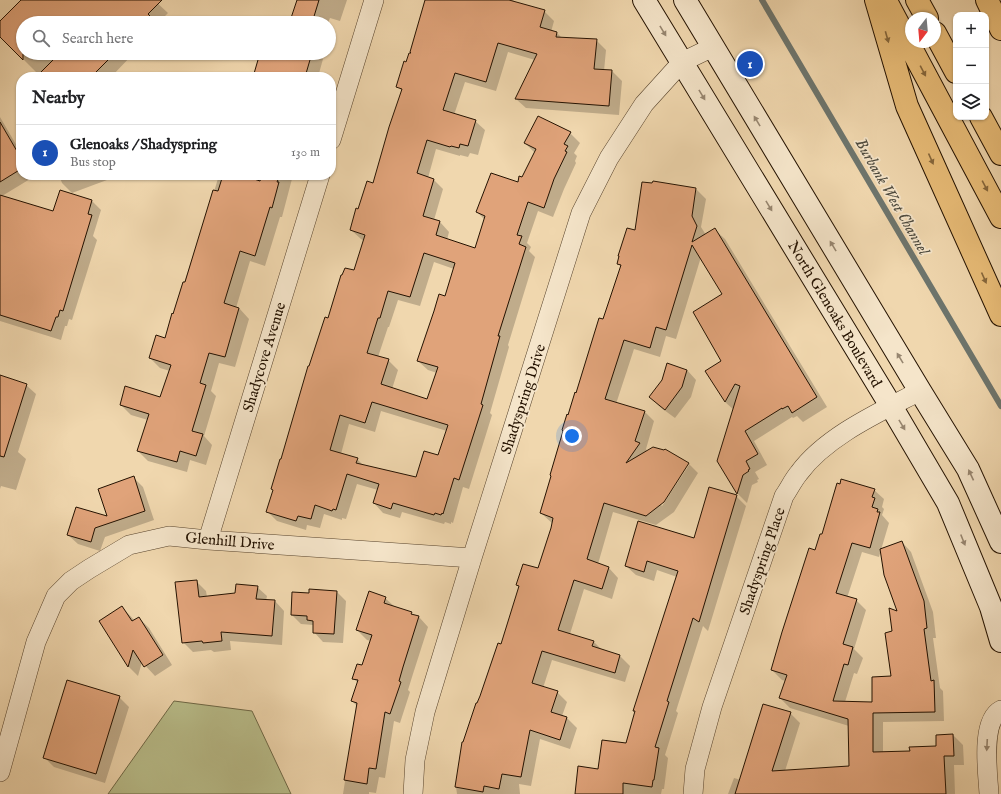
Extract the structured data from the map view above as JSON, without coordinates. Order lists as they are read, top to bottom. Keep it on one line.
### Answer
{"streets":{"main road":["North Glenoaks Boulevard"],"street":["Shadycove Avenue","Shadyspring Drive","Glenhill Drive","Shadyspring Place"]},"crossings":[["North Glenoaks Boulevard","Shadyspring Drive"],["North Glenoaks Boulevard","Shadyspring Place"],["Shadycove Avenue","Glenhill Drive"],["Shadyspring Drive","Glenhill Drive"]],"water":["Burbank West Channel"],"north":"bottom","page":{"map_buttons":["+","−"],"search":"Search here","pins":"1","heading":"Nearby","list":[{"mark":"1","name":"Glenoaks / Shadyspring","note":"Bus stop","value":"130 m"}]}}
